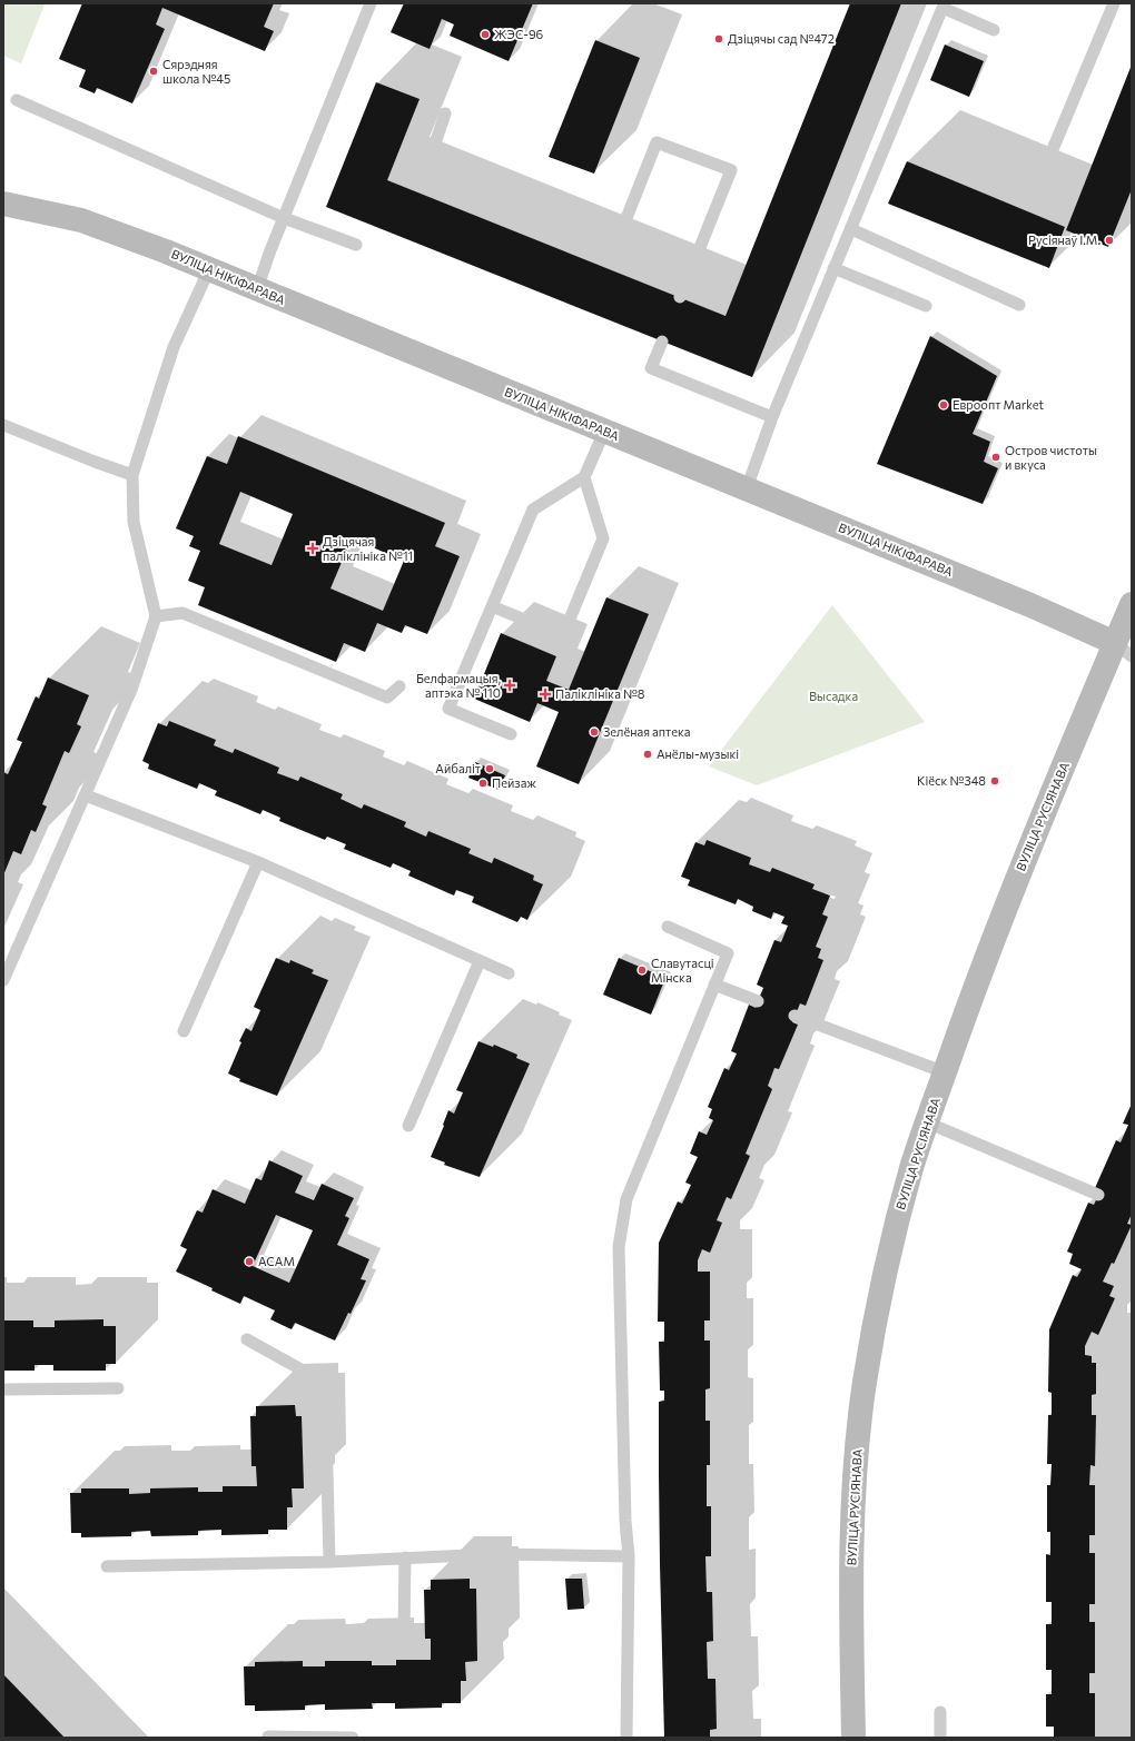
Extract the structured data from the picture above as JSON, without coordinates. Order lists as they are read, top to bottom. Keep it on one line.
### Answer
{"streets":{"main road":["ВУЛІЦА НІКІФАРАВА","ВУЛІЦА РУСІЯНАВА"]},"crossings":[["ВУЛІЦА НІКІФАРАВА","ВУЛІЦА РУСІЯНАВА"]],"parks":["Высадка"],"places":{"other":["ЖЭС-96","Дзіцячы сад №472","Сярэдняя школа №45","Русіянаў І.М.","Евроопт Market","Остров чистоты и вкуса","Зелёная аптека","Анёлы-музыкі","Айбаліт","Кіёск №348","Пейзаж","Славутасці Мінска","АСАМ"],"health":["Дзіцячая паліклініка №11","Белфармацыя, аптэка № 110","Паліклініка №8"]}}
